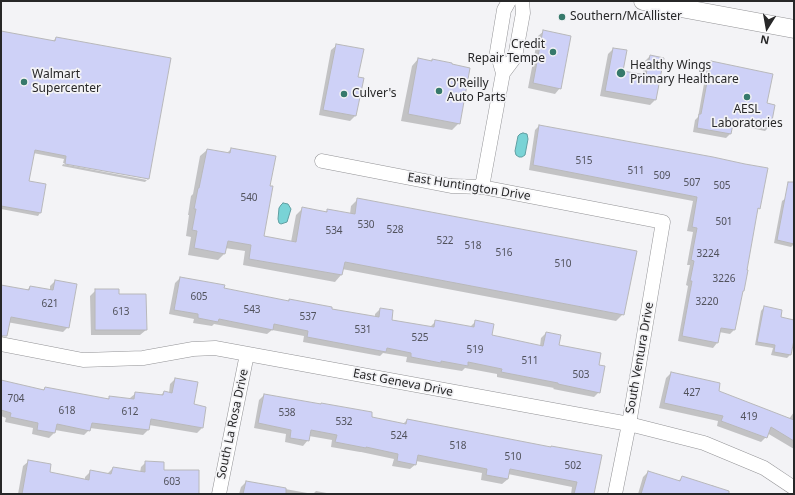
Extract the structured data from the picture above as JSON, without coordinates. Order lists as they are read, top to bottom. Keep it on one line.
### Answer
{"streets":{"street":["East Huntington Drive","South Ventura Drive","East Geneva Drive","South La Rosa Drive"]},"crossings":[["East Huntington Drive","South Ventura Drive"],["South Ventura Drive","East Geneva Drive"],["East Geneva Drive","South La Rosa Drive"]],"places":["Southern/McAllister","Credit Repair Tempe","Healthy Wings Primary Healthcare","Walmart Supercenter","O'Reilly Auto Parts","Culver's","AESL Laboratories"],"house_numbers":["515","511","509","507","505","540","501","530","528","534","522","518","516","3224","510","3226","605","3220","621","543","613","537","531","525","519","511","503","427","704","618","612","538","419","532","524","518","510","502","603"],"north":"bottom"}
